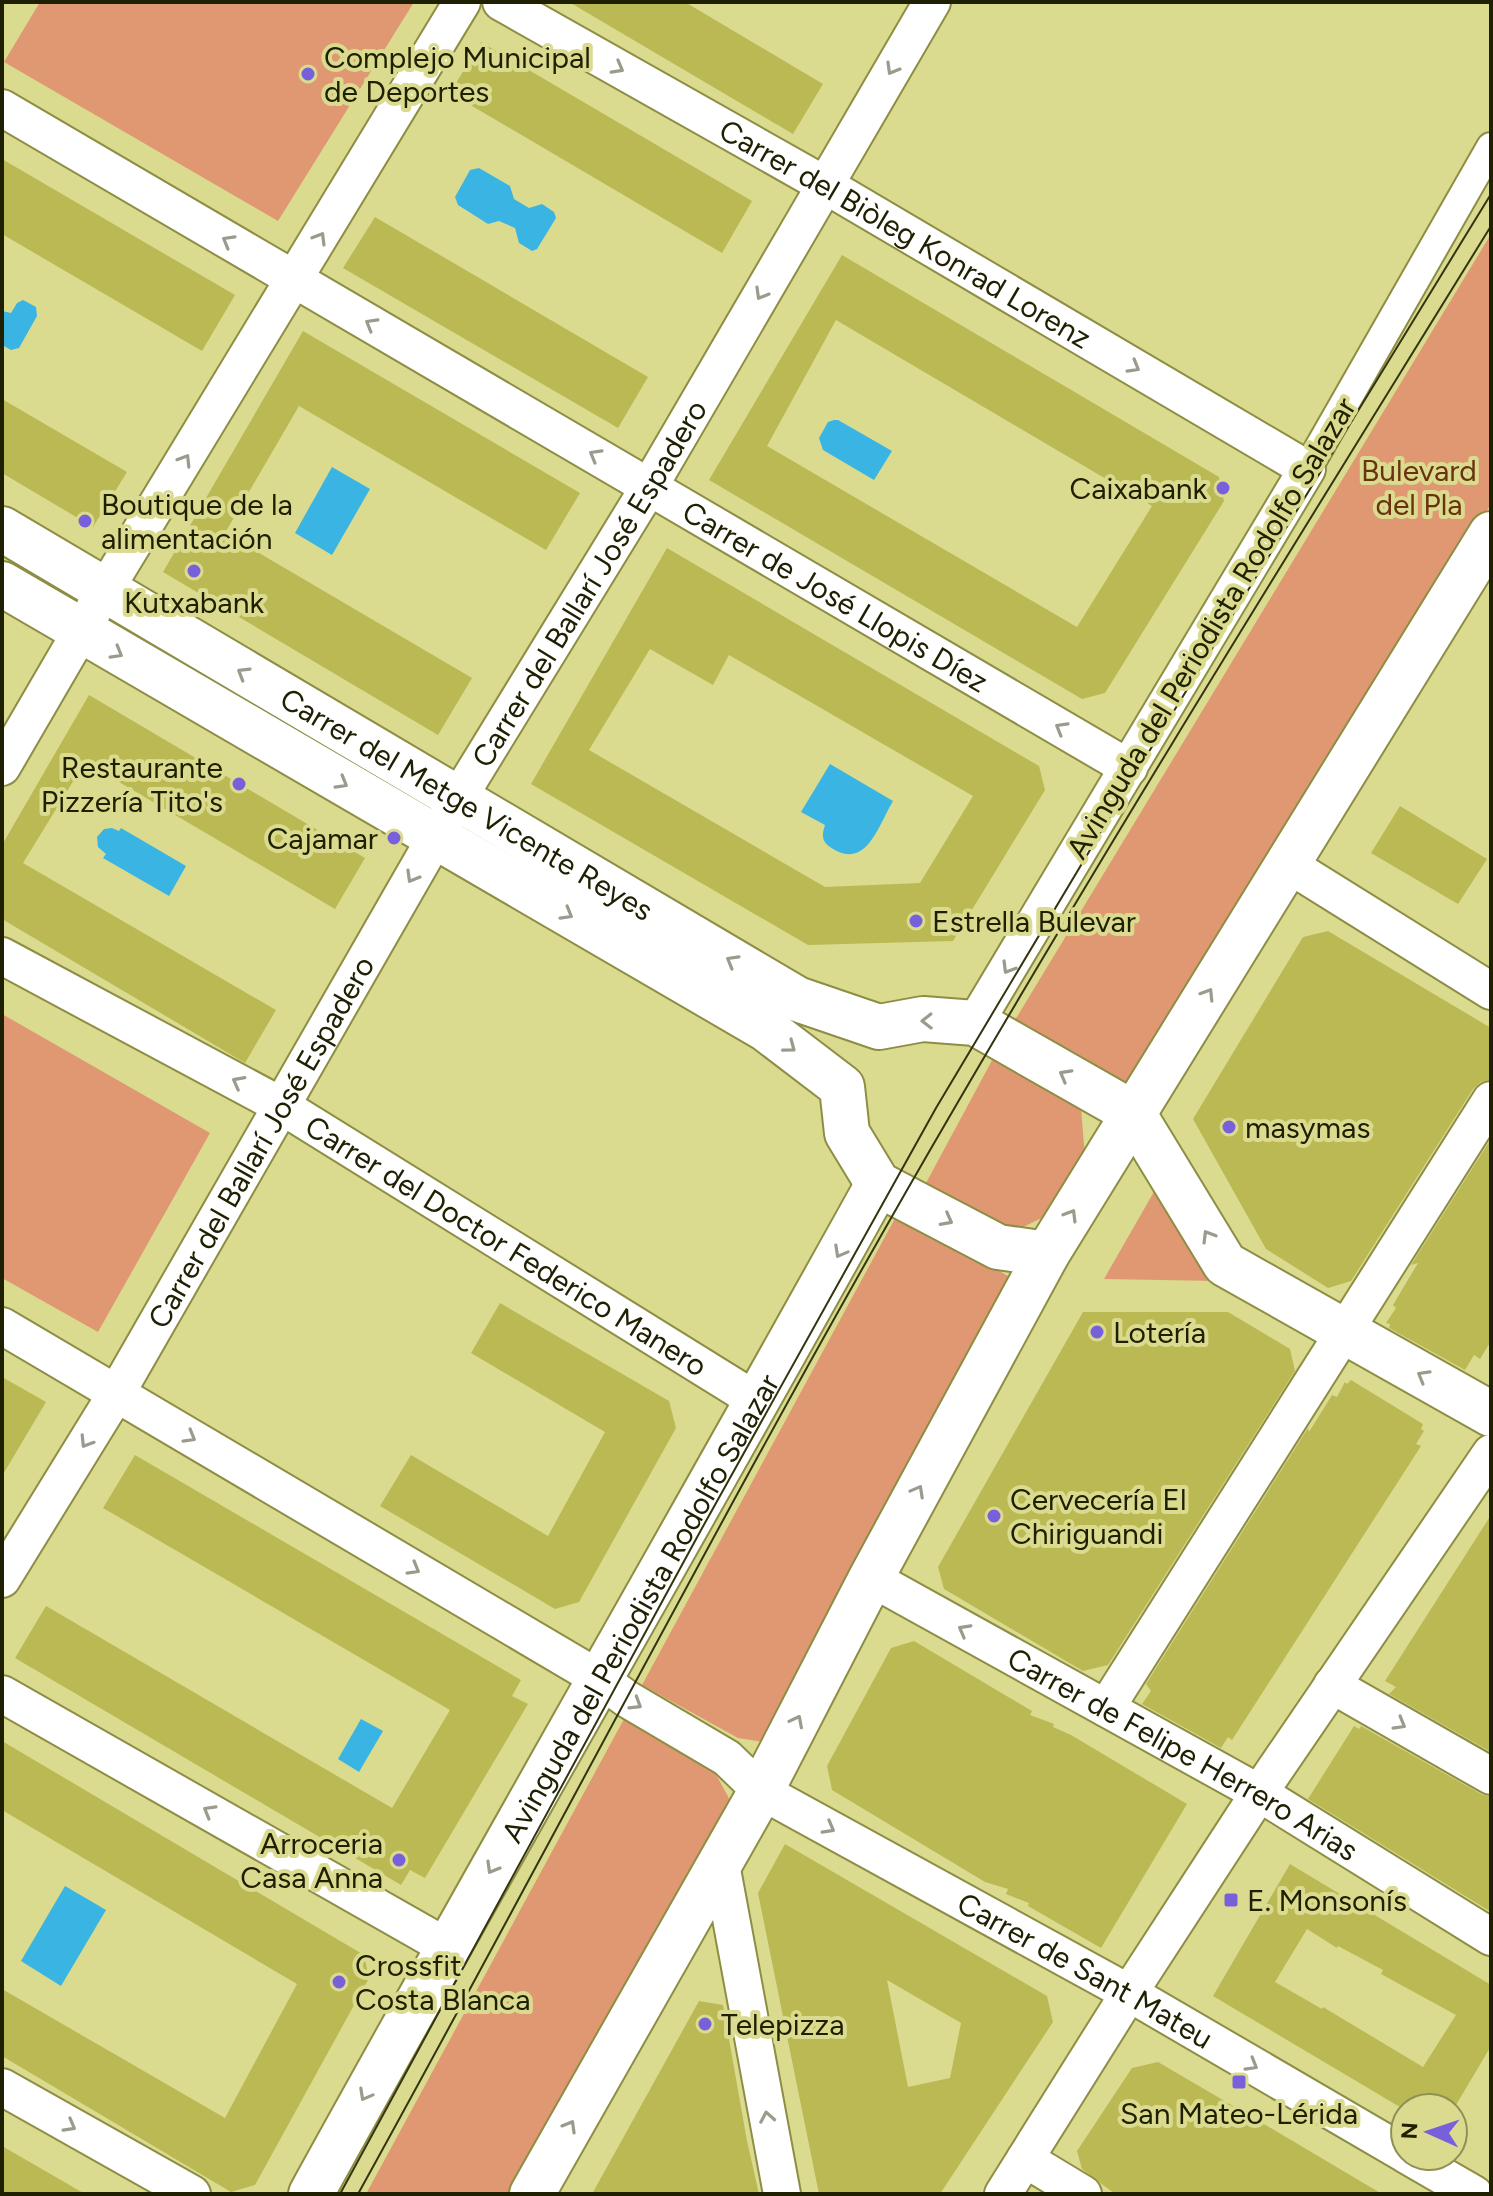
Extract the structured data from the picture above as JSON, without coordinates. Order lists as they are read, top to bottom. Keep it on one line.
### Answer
{"streets":{"street":["Carrer del Biòleg Konrad Lorenz","Carrer del Ballarí José Espadero","Carrer de José Llopis Díez","Avinguda del Periodista Rodolfo Salazar","Carrer del Metge Vicente Reyes","Carrer del Doctor Federico Manero","Carrer de Felipe Herrero Arias","Carrer de Sant Mateu"]},"crossings":[["Carrer del Biòleg Konrad Lorenz","Carrer del Ballarí José Espadero"],["Carrer del Biòleg Konrad Lorenz","Avinguda del Periodista Rodolfo Salazar"],["Carrer del Ballarí José Espadero","Carrer de José Llopis Díez"],["Carrer del Ballarí José Espadero","Carrer del Metge Vicente Reyes"],["Carrer del Ballarí José Espadero","Carrer del Doctor Federico Manero"],["Carrer del Ballarí José Espadero","Carrer de Sant Mateu"],["Carrer de José Llopis Díez","Avinguda del Periodista Rodolfo Salazar"],["Avinguda del Periodista Rodolfo Salazar","Carrer del Metge Vicente Reyes"],["Avinguda del Periodista Rodolfo Salazar","Carrer del Doctor Federico Manero"],["Avinguda del Periodista Rodolfo Salazar","Carrer de Sant Mateu"]],"one_way":["Carrer del Biòleg Konrad Lorenz","Carrer del Ballarí José Espadero","Carrer de José Llopis Díez","Carrer del Doctor Federico Manero","Carrer de Felipe Herrero Arias"],"parks":["Bulevard del Pla"],"places":{"other":["Complejo Municipal de Deportes","Caixabank","Boutique de la alimentación","Kutxabank","Restaurante Pizzería Tito's","Cajamar","Estrella Bulevar","masymas","Lotería","Cervecería El Chiriguandi","Arroceria Casa Anna","Crossfit Costa Blanca","Telepizza"],"transit":["E. Monsonís","San Mateo-Lérida"]},"north":"left"}
